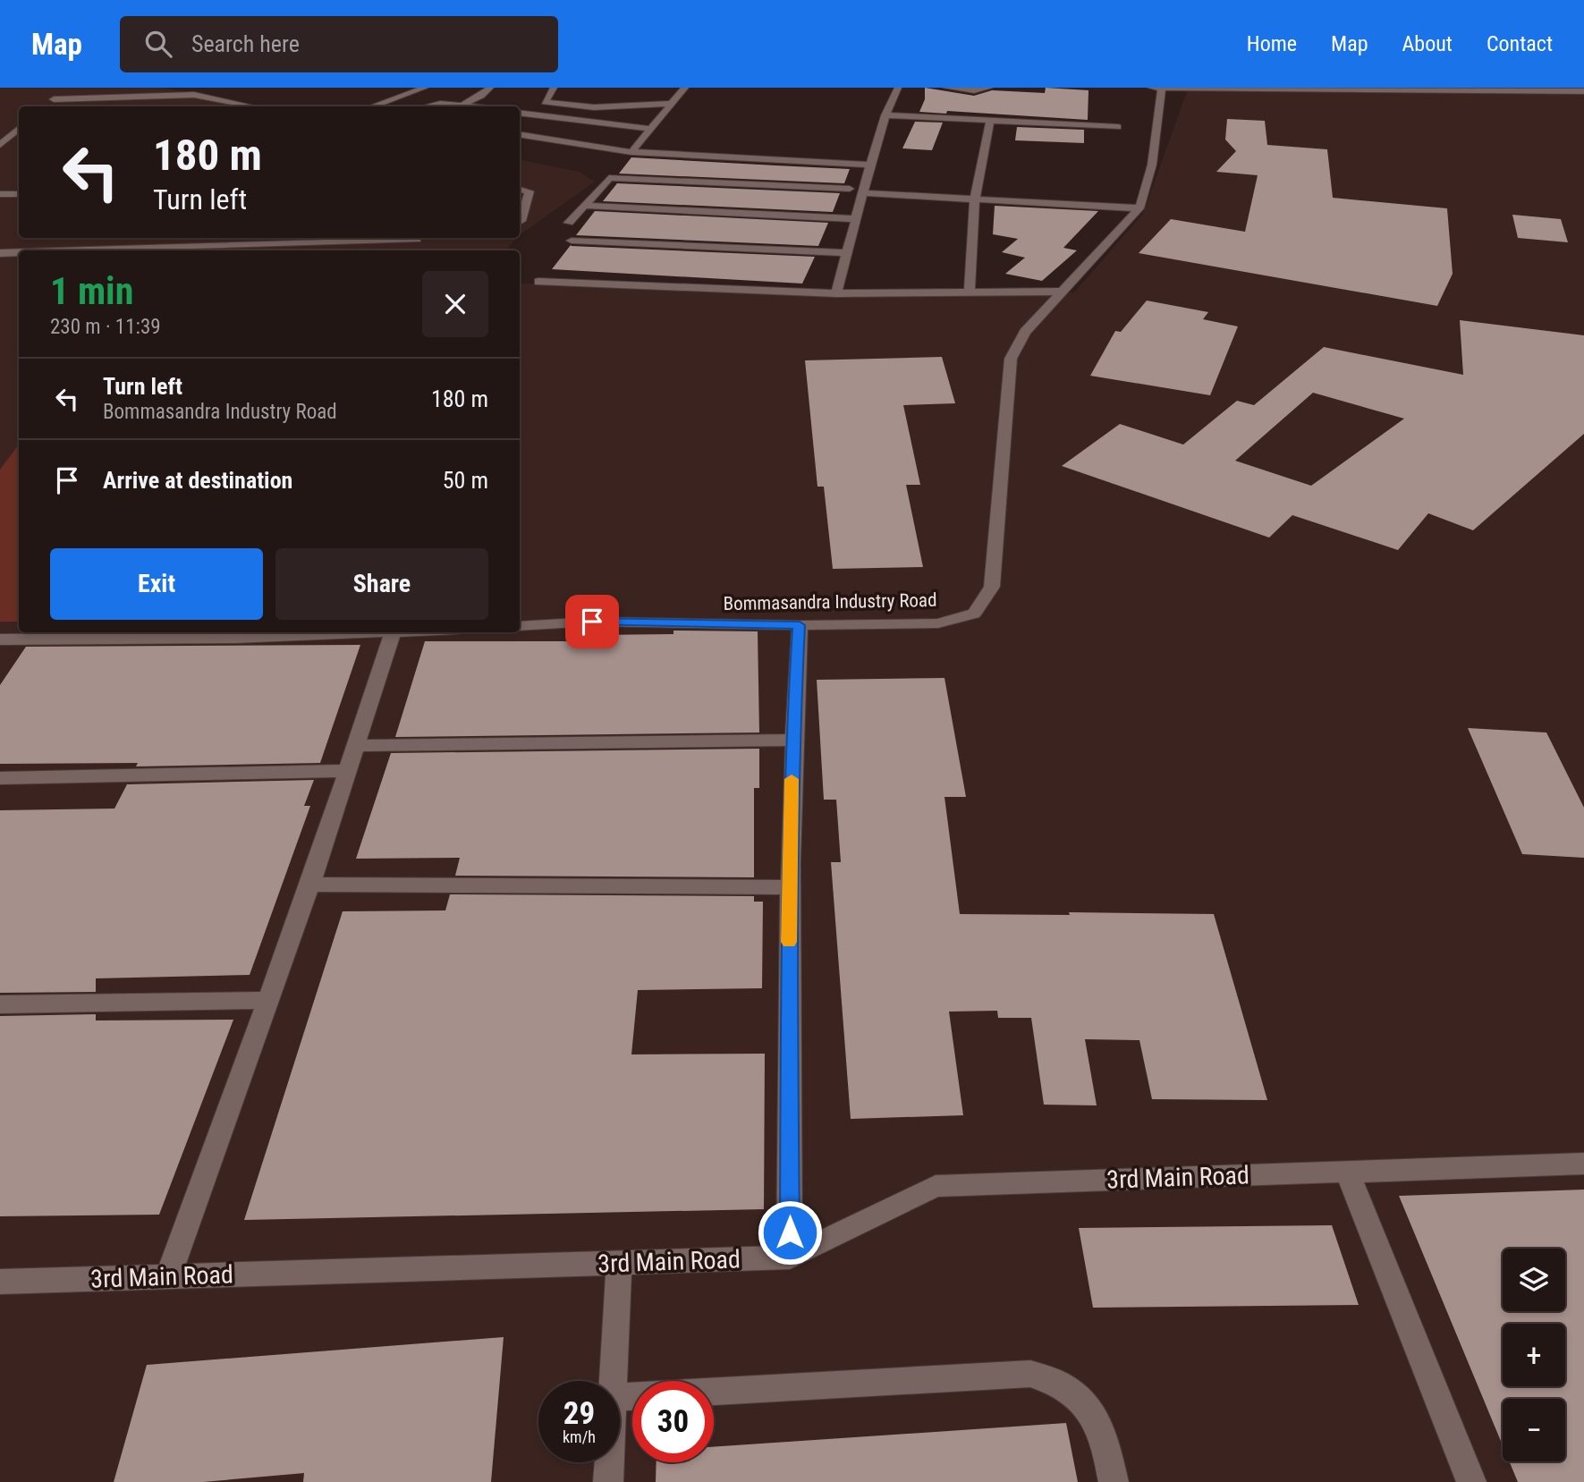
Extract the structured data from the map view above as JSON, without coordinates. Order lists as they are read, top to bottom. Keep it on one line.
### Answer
{"streets":{"street":["Bommasandra Industry Road","3rd Main Road"]},"page":{"header":"Map","search":"Search here","nav":["Home","Map","About","Contact"],"turn":["180 m","Turn left"],"heading":["1 min","230 m · 11:39"],"list":[{"name":"Turn left","note":"Bommasandra Industry Road","value":"180 m"},{"name":"Arrive at destination","value":"50 m"}],"buttons":["Exit","Share"],"map_buttons":["+","−"],"speed":"29 km/h","limit":"30"}}
